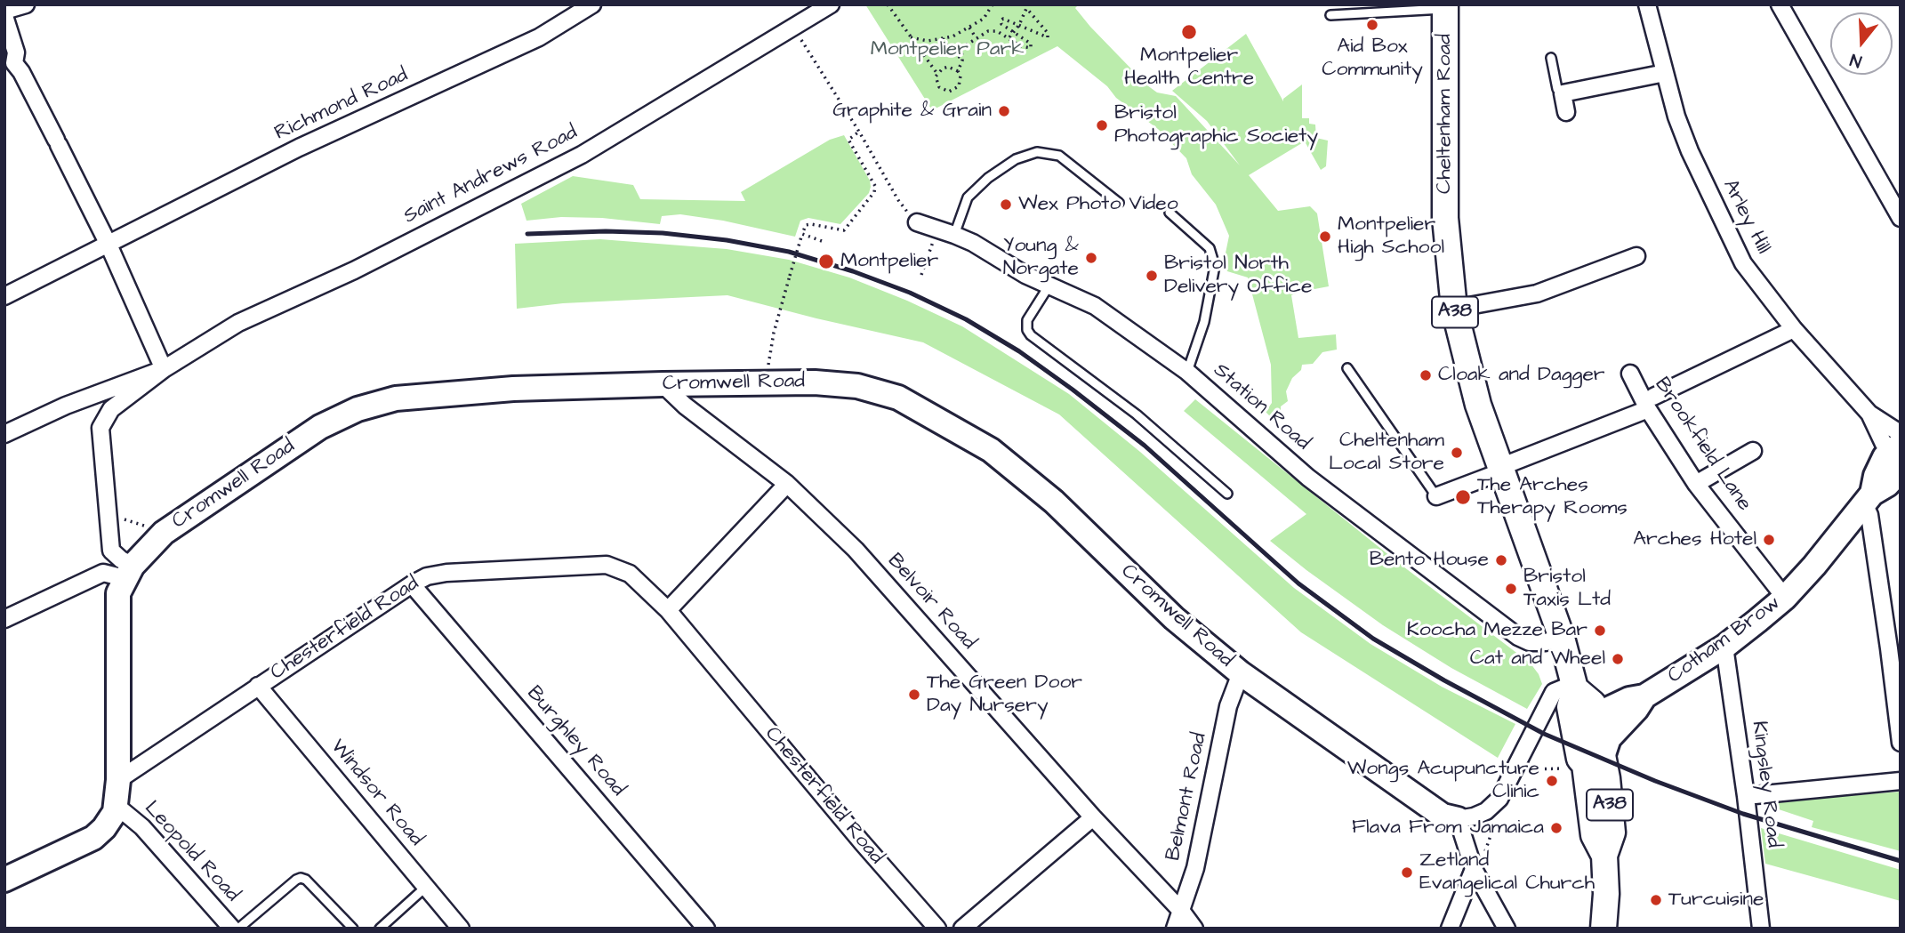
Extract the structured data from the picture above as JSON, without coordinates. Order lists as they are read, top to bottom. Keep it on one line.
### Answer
{"streets":{"main road":["Cheltenham Road","A38"],"street":["Richmond Road","Saint Andrews Road","Arley Hill","Cromwell Road","Station Road","Brookfield Lane","Belvoir Road","Chesterfield Road","Cotham Brow","Burghley Road","Kingsley Road","Windsor Road","Belmont Road","Leopold Road"]},"crossings":[["Cheltenham Road","Station Road"],["Cheltenham Road","Cotham Brow"],["Saint Andrews Road","Cromwell Road"],["Arley Hill","Cotham Brow"],["Cromwell Road","Belvoir Road"],["Cromwell Road","Belmont Road"],["Brookfield Lane","Cotham Brow"],["Belvoir Road","Belmont Road"],["Chesterfield Road","Burghley Road"],["Chesterfield Road","Windsor Road"],["Cotham Brow","Kingsley Road"]],"parks":["Montpelier Park"],"places":["Aid Box Community","Montpelier Health Centre","Graphite & Grain","Bristol Photographic Society","Wex Photo Video","Montpelier High School","Young & Norgate","Montpelier","Bristol North Delivery Office","Cloak and Dagger","Cheltenham Local Store","The Arches Therapy Rooms","Arches Hotel","Bento House","Bristol Taxis Ltd","Koocha Mezze Bar","Cat and Wheel","The Green Door Day Nursery","Wongs Acupuncture Clinic","Flava From Jamaica","Zetland Evangelical Church","Turcuisine"],"north":"bottom"}
